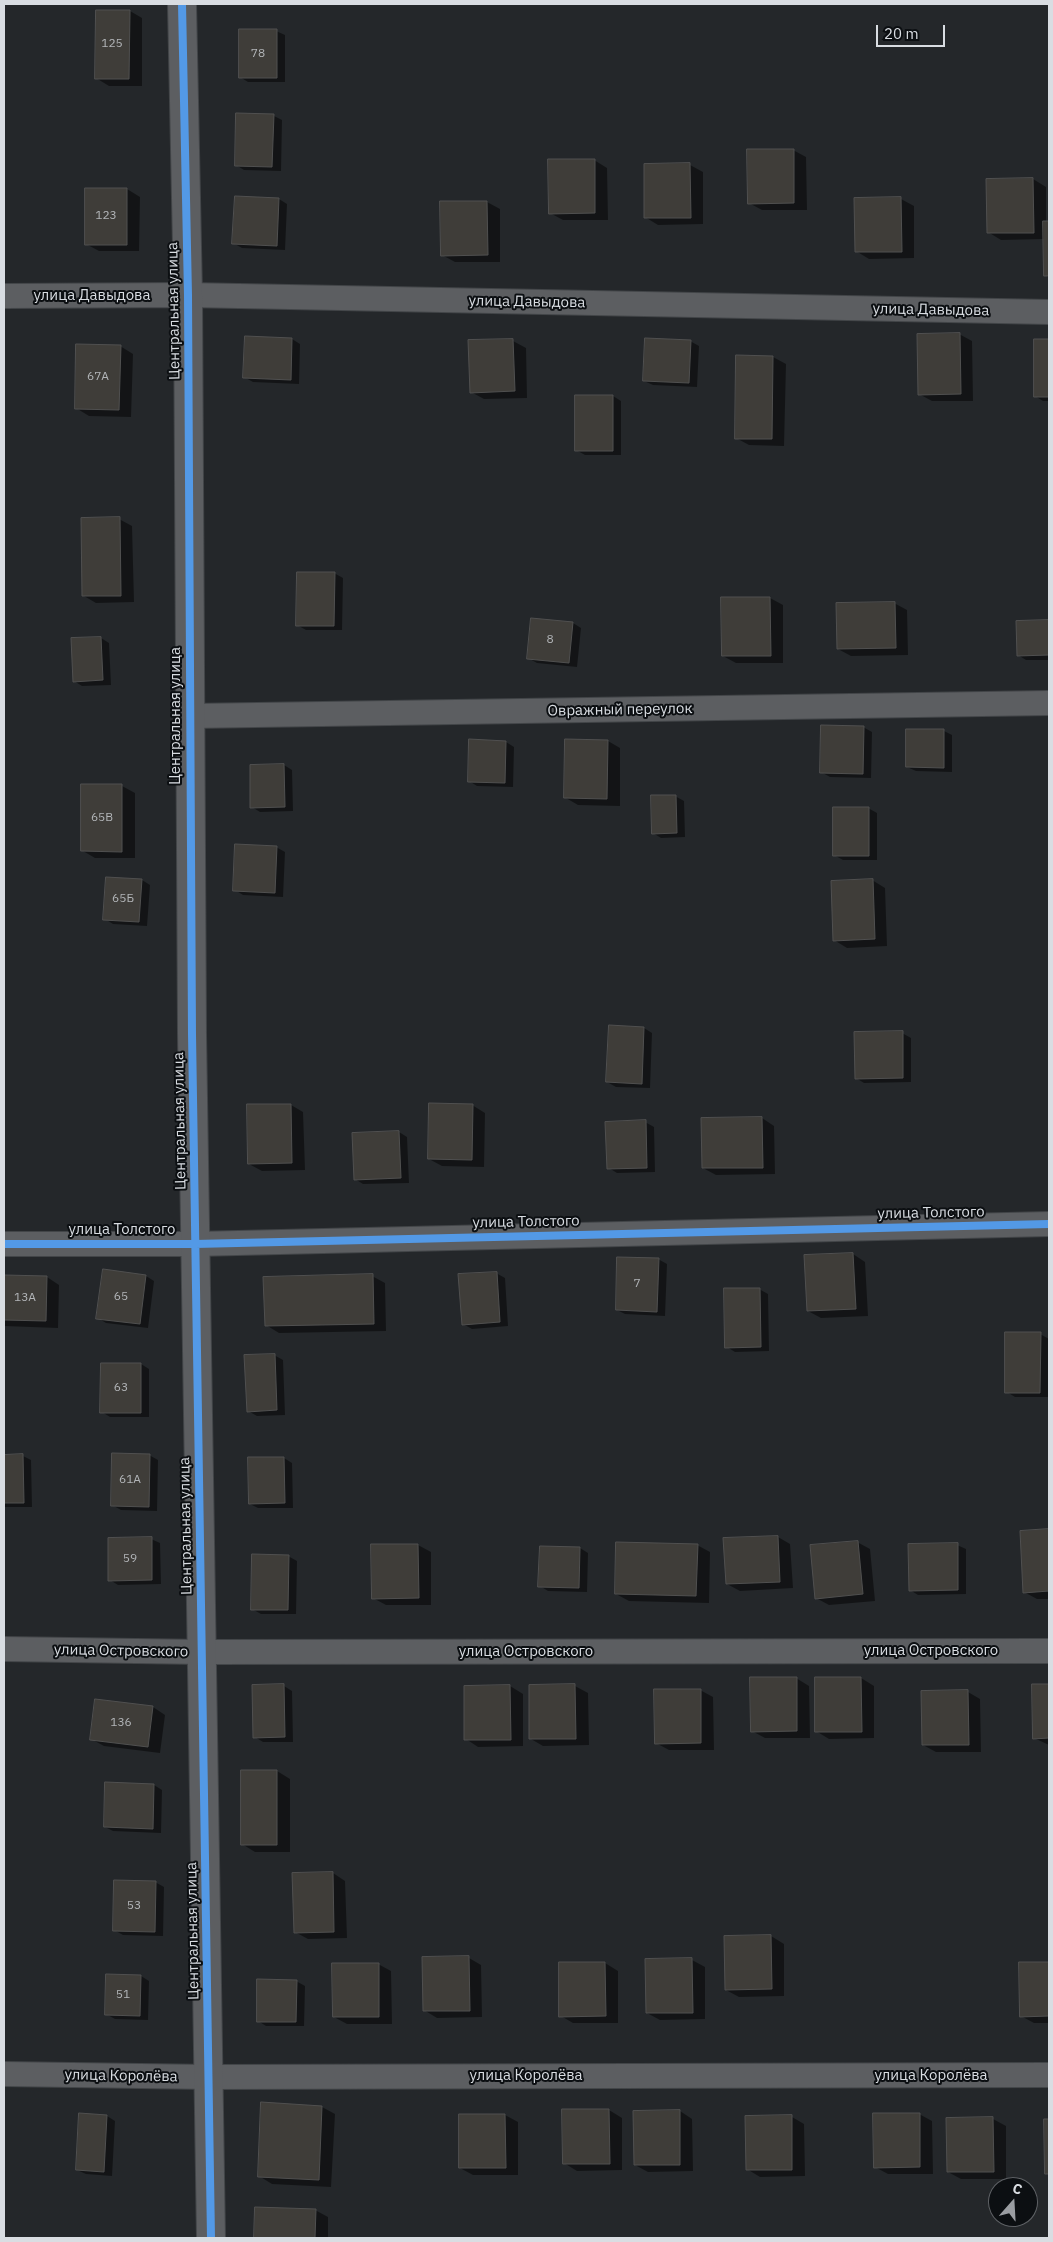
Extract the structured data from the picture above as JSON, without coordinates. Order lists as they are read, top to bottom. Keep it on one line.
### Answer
{"streets":{"street":["улица Давыдова","Центральная улица","Овражный переулок","улица Толстого","улица Островского","улица Королёва"]},"crossings":[["улица Давыдова","Центральная улица"],["Центральная улица","Овражный переулок"],["Центральная улица","улица Толстого"],["Центральная улица","улица Островского"],["Центральная улица","улица Королёва"]],"house_numbers":["125","78","123","67А","8","65В","65Б","7","65","13А","63","61А","59","136","53","51"],"scale_bar":"20 m","north":"top"}
